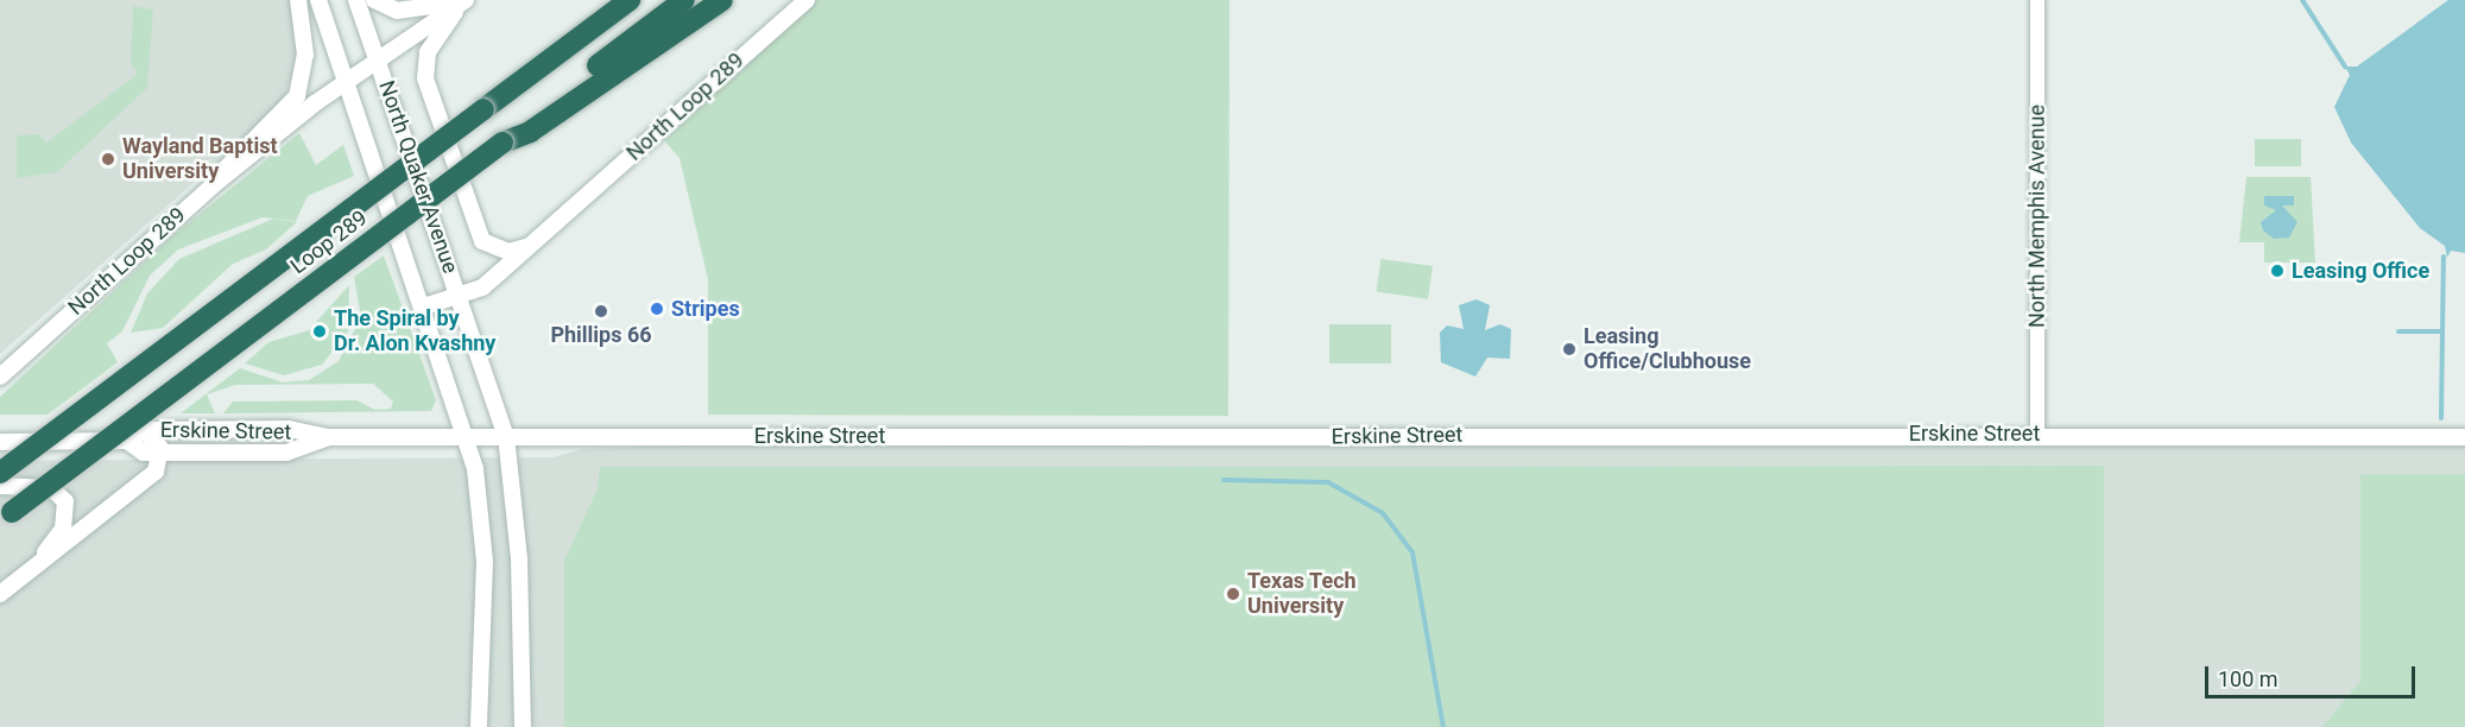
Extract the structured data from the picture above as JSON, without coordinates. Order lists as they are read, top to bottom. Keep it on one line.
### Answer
{"streets":{"highway":["Loop 289"],"main road":["North Loop 289","North Quaker Avenue","Erskine Street"],"street":["North Memphis Avenue"]},"crossings":[["North Loop 289","North Quaker Avenue"],["North Quaker Avenue","Erskine Street"],["North Memphis Avenue","Erskine Street"]],"places":["Wayland Baptist University","Leasing Office","Stripes","Phillips 66","The Spiral by Dr. Alon Kvashny","Leasing Office/Clubhouse","Texas Tech University"],"scale_bar":"100 m"}
